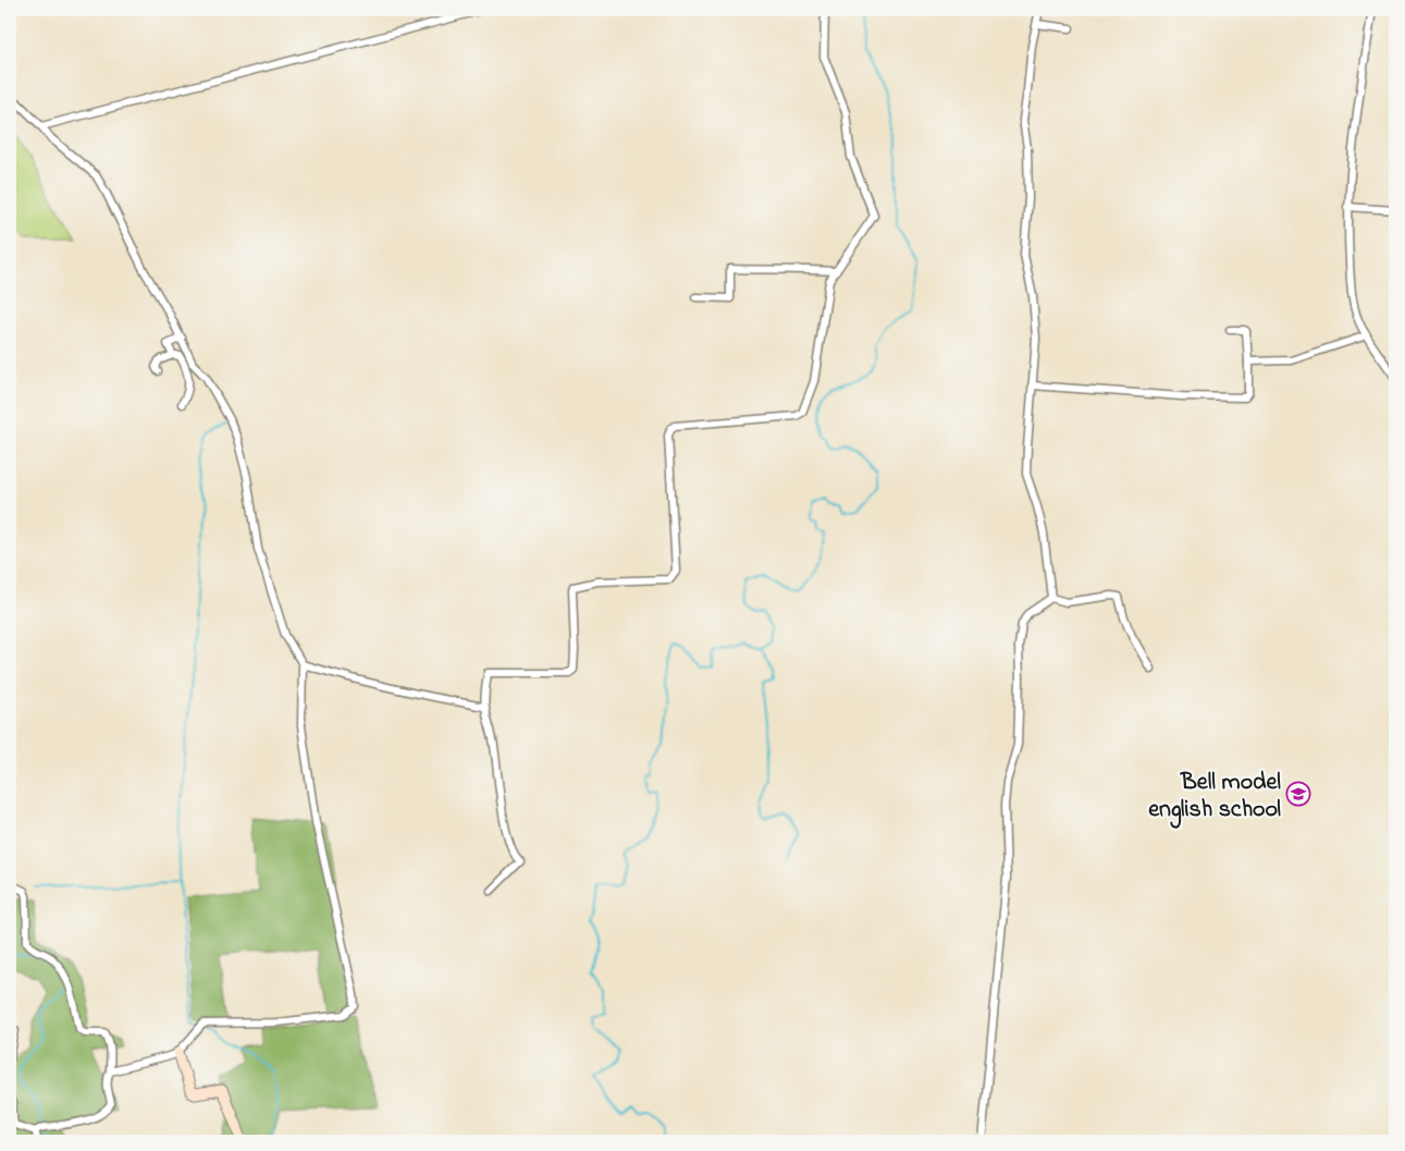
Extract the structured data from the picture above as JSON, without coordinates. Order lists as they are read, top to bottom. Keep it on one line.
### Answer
{"places":{"school or university":["Bell model english school"]}}
